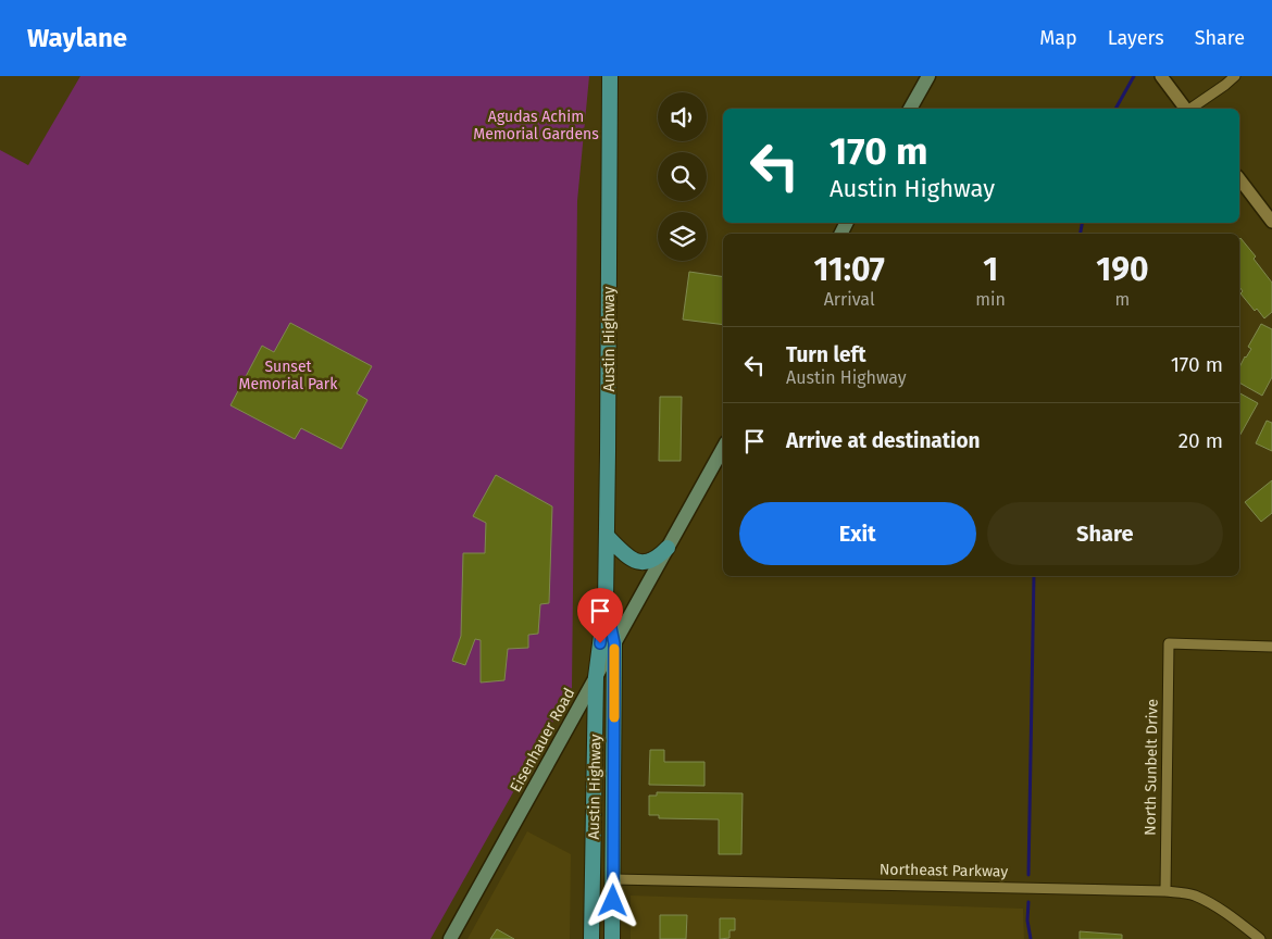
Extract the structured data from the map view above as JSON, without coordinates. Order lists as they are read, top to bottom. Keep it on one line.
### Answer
{"streets":{"main road":["Austin Highway","Eisenhauer Road"],"street":["North Sunbelt Drive","Northeast Parkway"]},"crossings":[["Austin Highway","Eisenhauer Road"],["Austin Highway","Northeast Parkway"],["North Sunbelt Drive","Northeast Parkway"]],"parks":["Agudas Achim Memorial Gardens","Sunset Memorial Park"],"page":{"header":"Waylane","nav":["Map","Layers","Share"],"turn":["170 m","Austin Highway"],"eta":["11:07","Arrival","1","min","190","m"],"list":[{"name":"Turn left","note":"Austin Highway","value":"170 m"},{"name":"Arrive at destination","value":"20 m"}],"buttons":["Exit","Share"]}}
